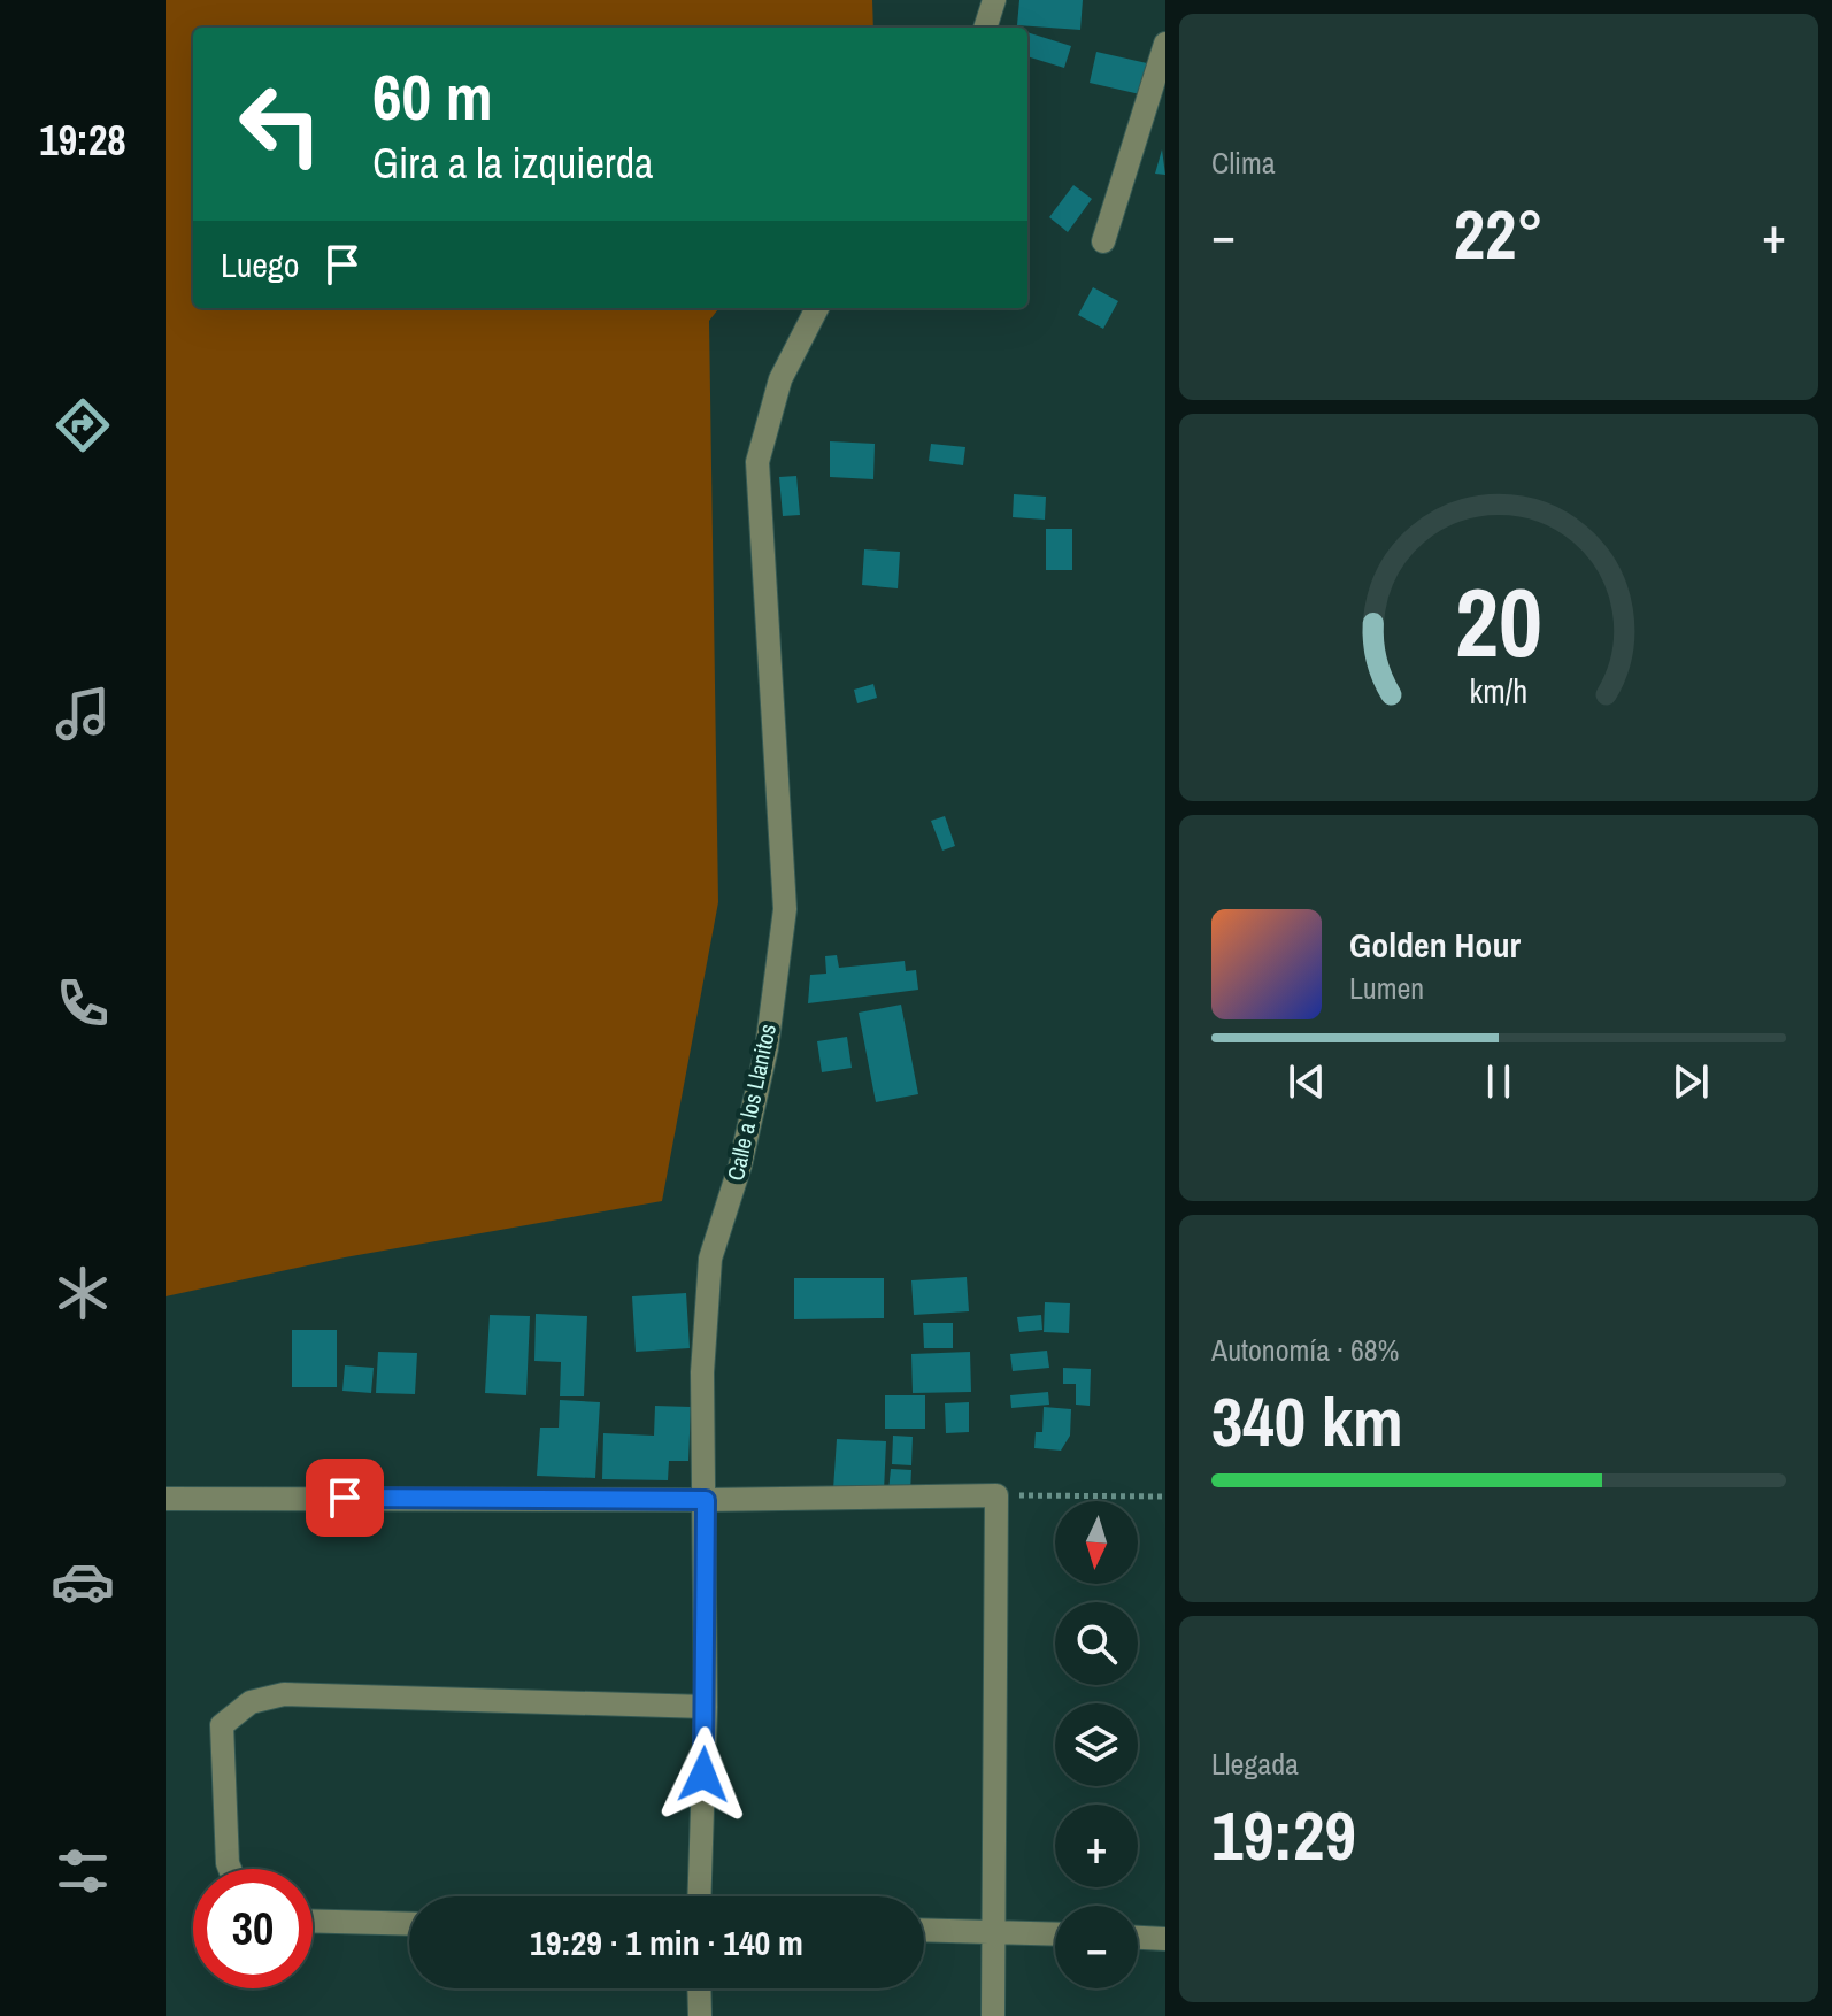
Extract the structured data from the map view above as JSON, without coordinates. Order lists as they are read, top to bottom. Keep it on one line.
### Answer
{"streets":{"street":["Calle a los Llanitos"]},"north":"bottom","page":{"tabs":"19:28","tile":["Clima",["Autonomía · 68%","340 km"],["Llegada","19:29"]],"turn":["60 m","Gira a la izquierda"],"heat":["−","22°","+"],"then":"Luego","song":["Golden Hour","Lumen"],"map_buttons":["+","−"],"limit":"30","trip":"19:29 · 1 min · 140 m","gauge":["20","km/h"]}}
